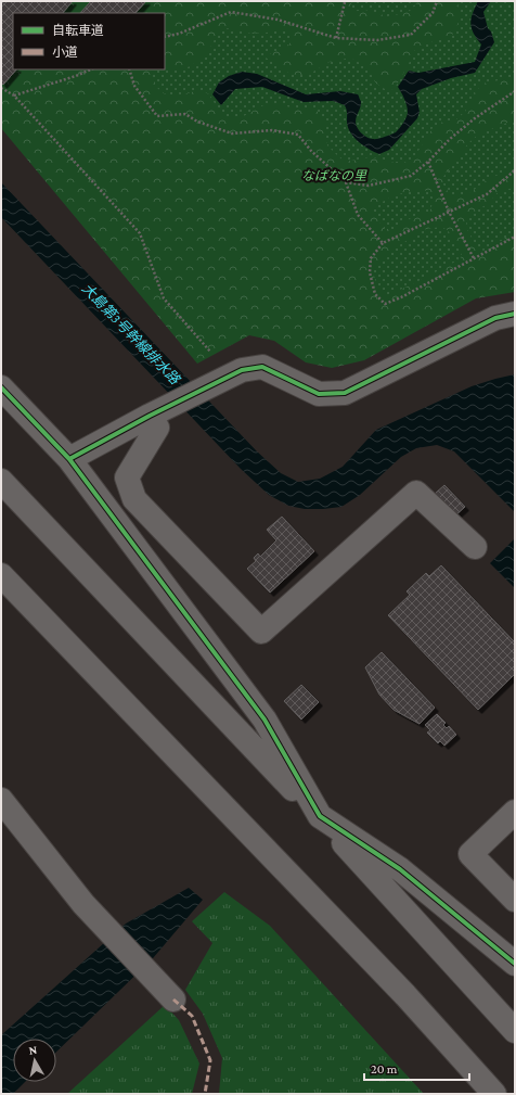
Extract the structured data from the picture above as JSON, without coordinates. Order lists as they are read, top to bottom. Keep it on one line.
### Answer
{"water":["大島第3号幹線排水路"],"parks":["なばなの里"],"legend":["自転車道","小道"],"scale_bar":"20 m","north":"top"}
